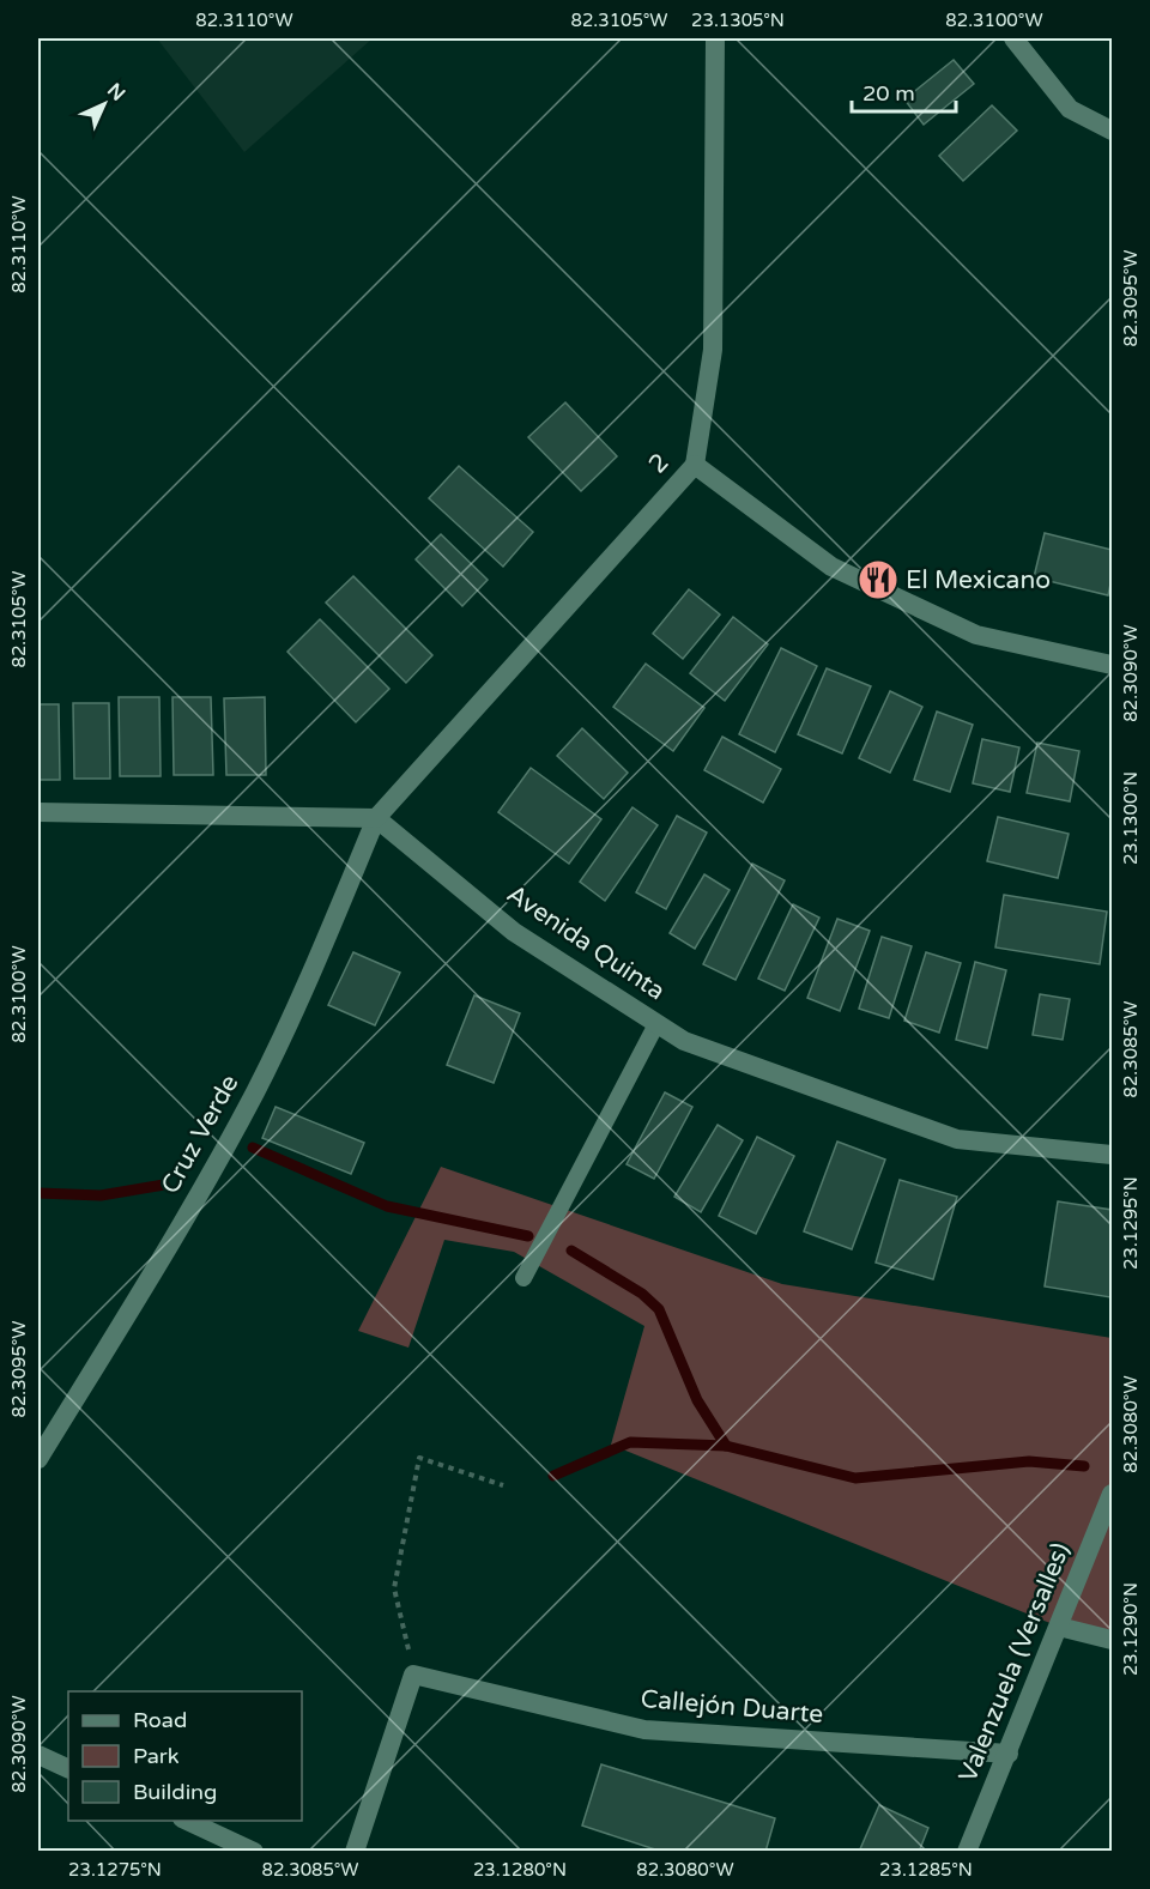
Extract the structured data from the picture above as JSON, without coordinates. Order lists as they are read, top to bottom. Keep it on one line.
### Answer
{"streets":{"street":["2","Avenida Quinta","Cruz Verde","Valenzuela (Versalles)","Callejón Duarte"]},"crossings":[["2","Avenida Quinta"],["2","Cruz Verde"],["Avenida Quinta","Cruz Verde"],["Valenzuela (Versalles)","Callejón Duarte"]],"places":{"restaurant":["El Mexicano"]},"legend":["Road","Park","Building"],"scale_bar":"20 m","north":"top right","coordinates":["82.3110°W","82.3105°W","23.1305°N","82.3100°W","82.3095°W","82.3090°W","23.1300°N","82.3085°W","23.1295°N","82.3080°W","23.1290°N","23.1275°N","23.1280°N","23.1285°N"]}
